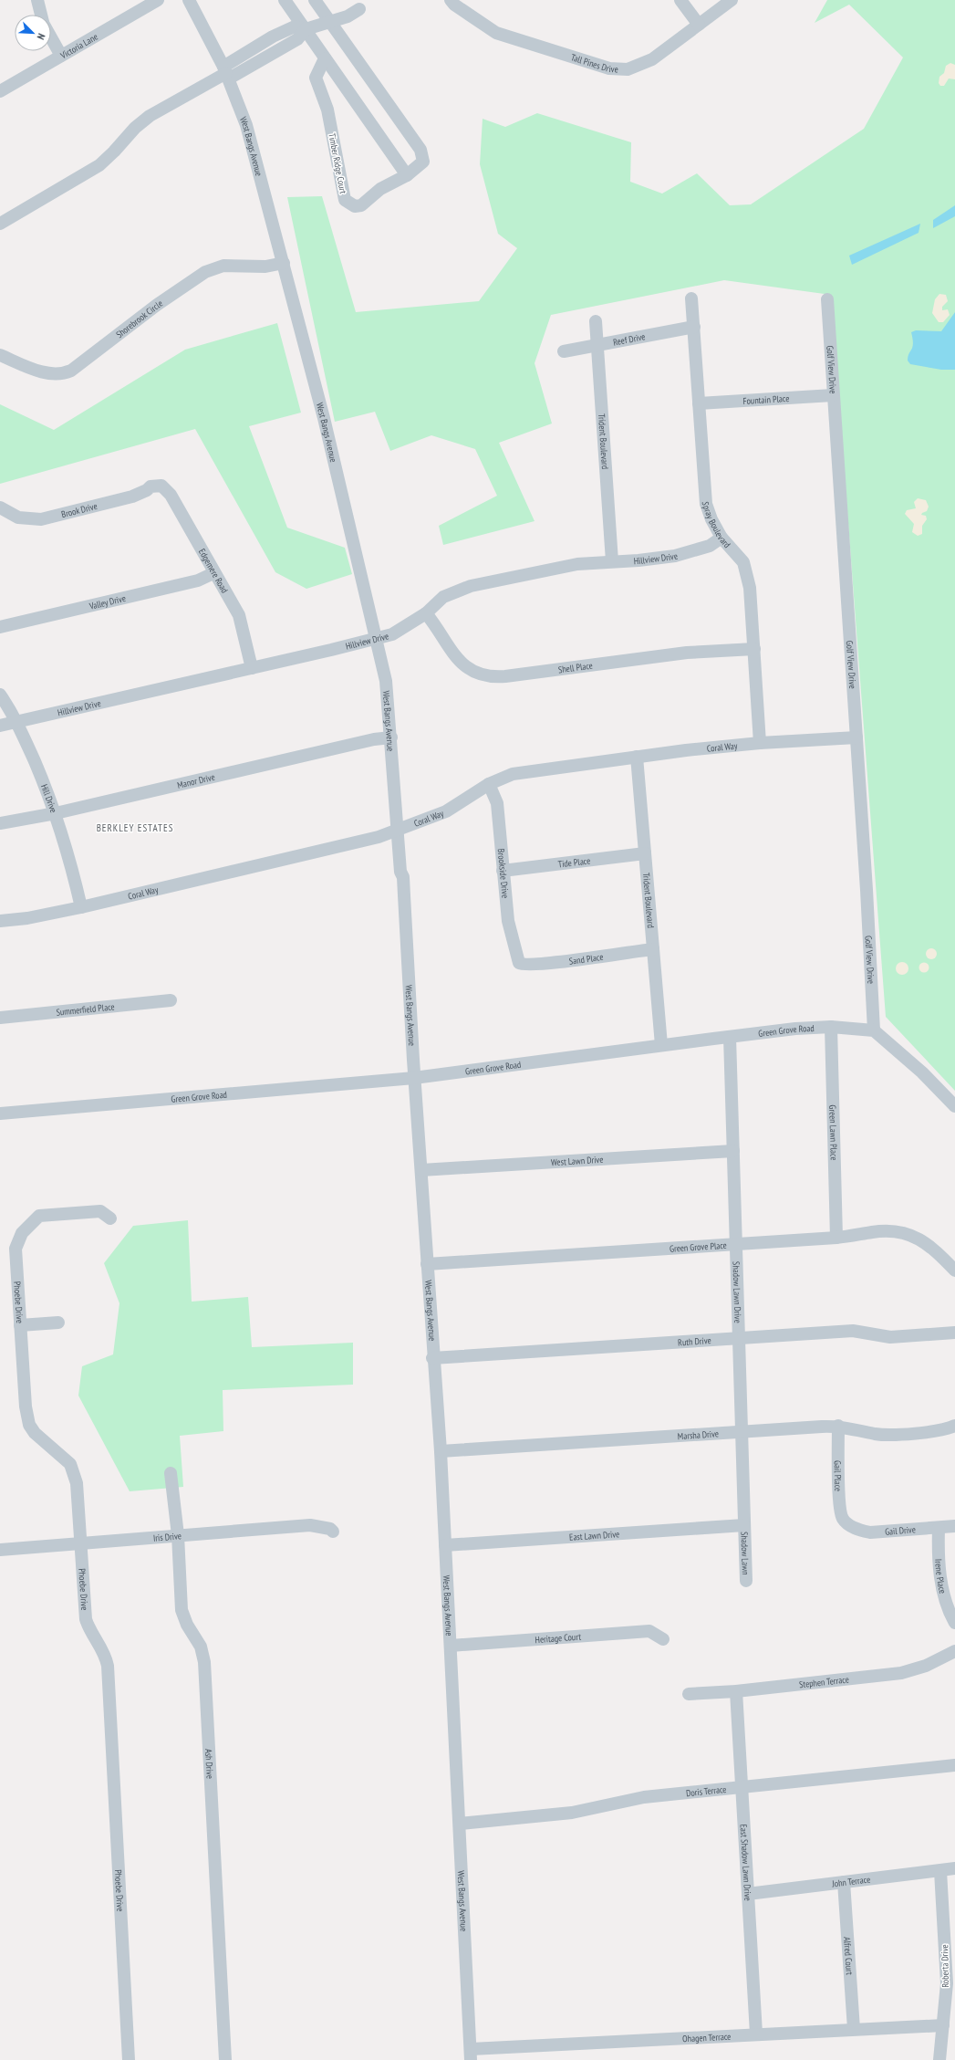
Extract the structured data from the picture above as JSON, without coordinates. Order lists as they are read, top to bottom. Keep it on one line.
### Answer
{"streets":{"street":["Victoria Lane","Tall Pines Drive","West Bangs Avenue","Timber Ridge Court","Shorebrook Circle","Reef Drive","Golf View Drive","Fountain Place","Trident Boulevard","Brook Drive","Spray Boulevard","Hillview Drive","Edgemere Road","Valley Drive","Shell Place","Coral Way","Manor Drive","Hill Drive","Tide Place","Brookside Drive","Sand Place","Summerfield Place","Green Grove Road","Green Lawn Place","West Lawn Drive","Green Grove Place","Shadow Lawn Drive","Phoebe Drive","Ruth Drive","Marsha Drive","Gail Place","Gail Drive","East Lawn Drive","Iris Drive","Shadow Lawn","Irene Place","Heritage Court","Stephen Terrace","Ash Drive","Doris Terrace","East Shadow Lawn Drive","John Terrace","Alfred Court","Roberta Drive","Ohagen Terrace"]},"crossings":[["West Bangs Avenue","Shorebrook Circle"],["West Bangs Avenue","Hillview Drive"],["West Bangs Avenue","Coral Way"],["West Bangs Avenue","Manor Drive"],["West Bangs Avenue","Green Grove Road"],["West Bangs Avenue","West Lawn Drive"],["West Bangs Avenue","Green Grove Place"],["West Bangs Avenue","Ruth Drive"],["West Bangs Avenue","Marsha Drive"],["West Bangs Avenue","East Lawn Drive"],["West Bangs Avenue","Heritage Court"],["West Bangs Avenue","Doris Terrace"],["West Bangs Avenue","Ohagen Terrace"],["Reef Drive","Trident Boulevard"],["Reef Drive","Spray Boulevard"],["Golf View Drive","Fountain Place"],["Golf View Drive","Coral Way"],["Golf View Drive","Green Grove Road"],["Fountain Place","Spray Boulevard"],["Trident Boulevard","Hillview Drive"],["Trident Boulevard","Coral Way"],["Trident Boulevard","Tide Place"],["Trident Boulevard","Sand Place"],["Trident Boulevard","Green Grove Road"],["Brook Drive","Edgemere Road"],["Spray Boulevard","Hillview Drive"],["Spray Boulevard","Shell Place"],["Spray Boulevard","Coral Way"],["Hillview Drive","Edgemere Road"],["Hillview Drive","Shell Place"],["Hillview Drive","Hill Drive"],["Edgemere Road","Valley Drive"],["Coral Way","Hill Drive"],["Coral Way","Brookside Drive"],["Manor Drive","Hill Drive"],["Tide Place","Brookside Drive"],["Brookside Drive","Sand Place"],["Green Grove Road","Green Lawn Place"],["Green Grove Road","Shadow Lawn Drive"],["Green Lawn Place","Green Grove Place"],["West Lawn Drive","Shadow Lawn Drive"],["Green Grove Place","Shadow Lawn Drive"],["Shadow Lawn Drive","Ruth Drive"],["Shadow Lawn Drive","Marsha Drive"],["Shadow Lawn Drive","East Lawn Drive"],["Shadow Lawn Drive","Shadow Lawn"],["Phoebe Drive","Iris Drive"],["Marsha Drive","Gail Place"],["Gail Place","Gail Drive"],["Gail Drive","Irene Place"],["East Lawn Drive","Shadow Lawn"],["Iris Drive","Ash Drive"],["Stephen Terrace","East Shadow Lawn Drive"],["Doris Terrace","East Shadow Lawn Drive"],["East Shadow Lawn Drive","John Terrace"],["East Shadow Lawn Drive","Ohagen Terrace"],["John Terrace","Alfred Court"],["John Terrace","Roberta Drive"],["Alfred Court","Ohagen Terrace"],["Roberta Drive","Ohagen Terrace"]],"districts":["BERKLEY ESTATES"],"north":"bottom right"}
